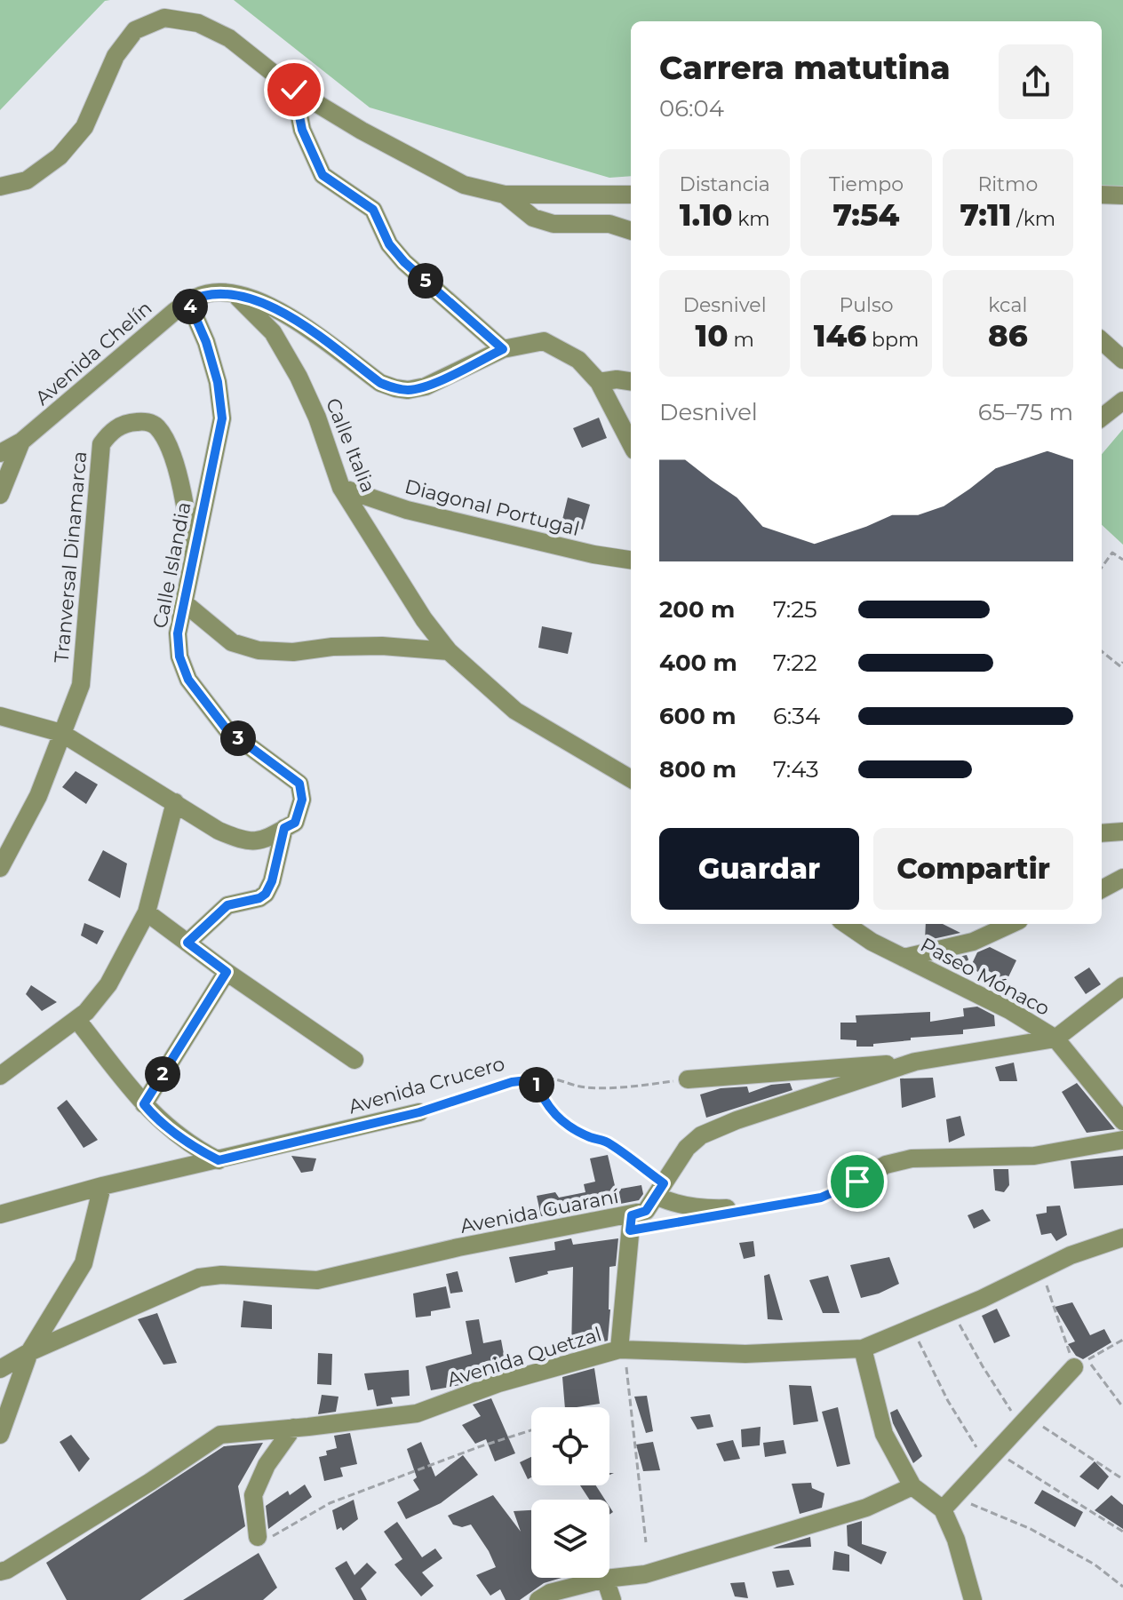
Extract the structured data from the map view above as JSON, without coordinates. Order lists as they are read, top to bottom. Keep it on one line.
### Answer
{"streets":{"street":["Avenida Chelín","Calle Italia","Diagonal Portugal","Tranversal Dinamarca","Calle Islandia","Paseo Mónaco","Avenida Crucero","Avenida Guaraní","Avenida Quetzal"]},"crossings":[["Avenida Chelín","Calle Italia"],["Avenida Chelín","Calle Islandia"],["Calle Italia","Diagonal Portugal"],["Tranversal Dinamarca","Calle Islandia"],["Paseo Mónaco","Avenida Guaraní"]],"page":{"heading":["Carrera matutina","06:04"],"stats":[["Distancia","1.10 km"],["Tiempo","7:54"],["Ritmo","7:11 /km"],["Desnivel","10 m"],["Pulso","146 bpm"],["kcal","86"]],"pins":["5","4","3","2","1"],"chart":["Desnivel","65–75 m"],"list":[{"name":"200 m","note":"7:25"},{"name":"400 m","note":"7:22"},{"name":"600 m","note":"6:34"},{"name":"800 m","note":"7:43"}],"buttons":["Guardar","Compartir"]}}
